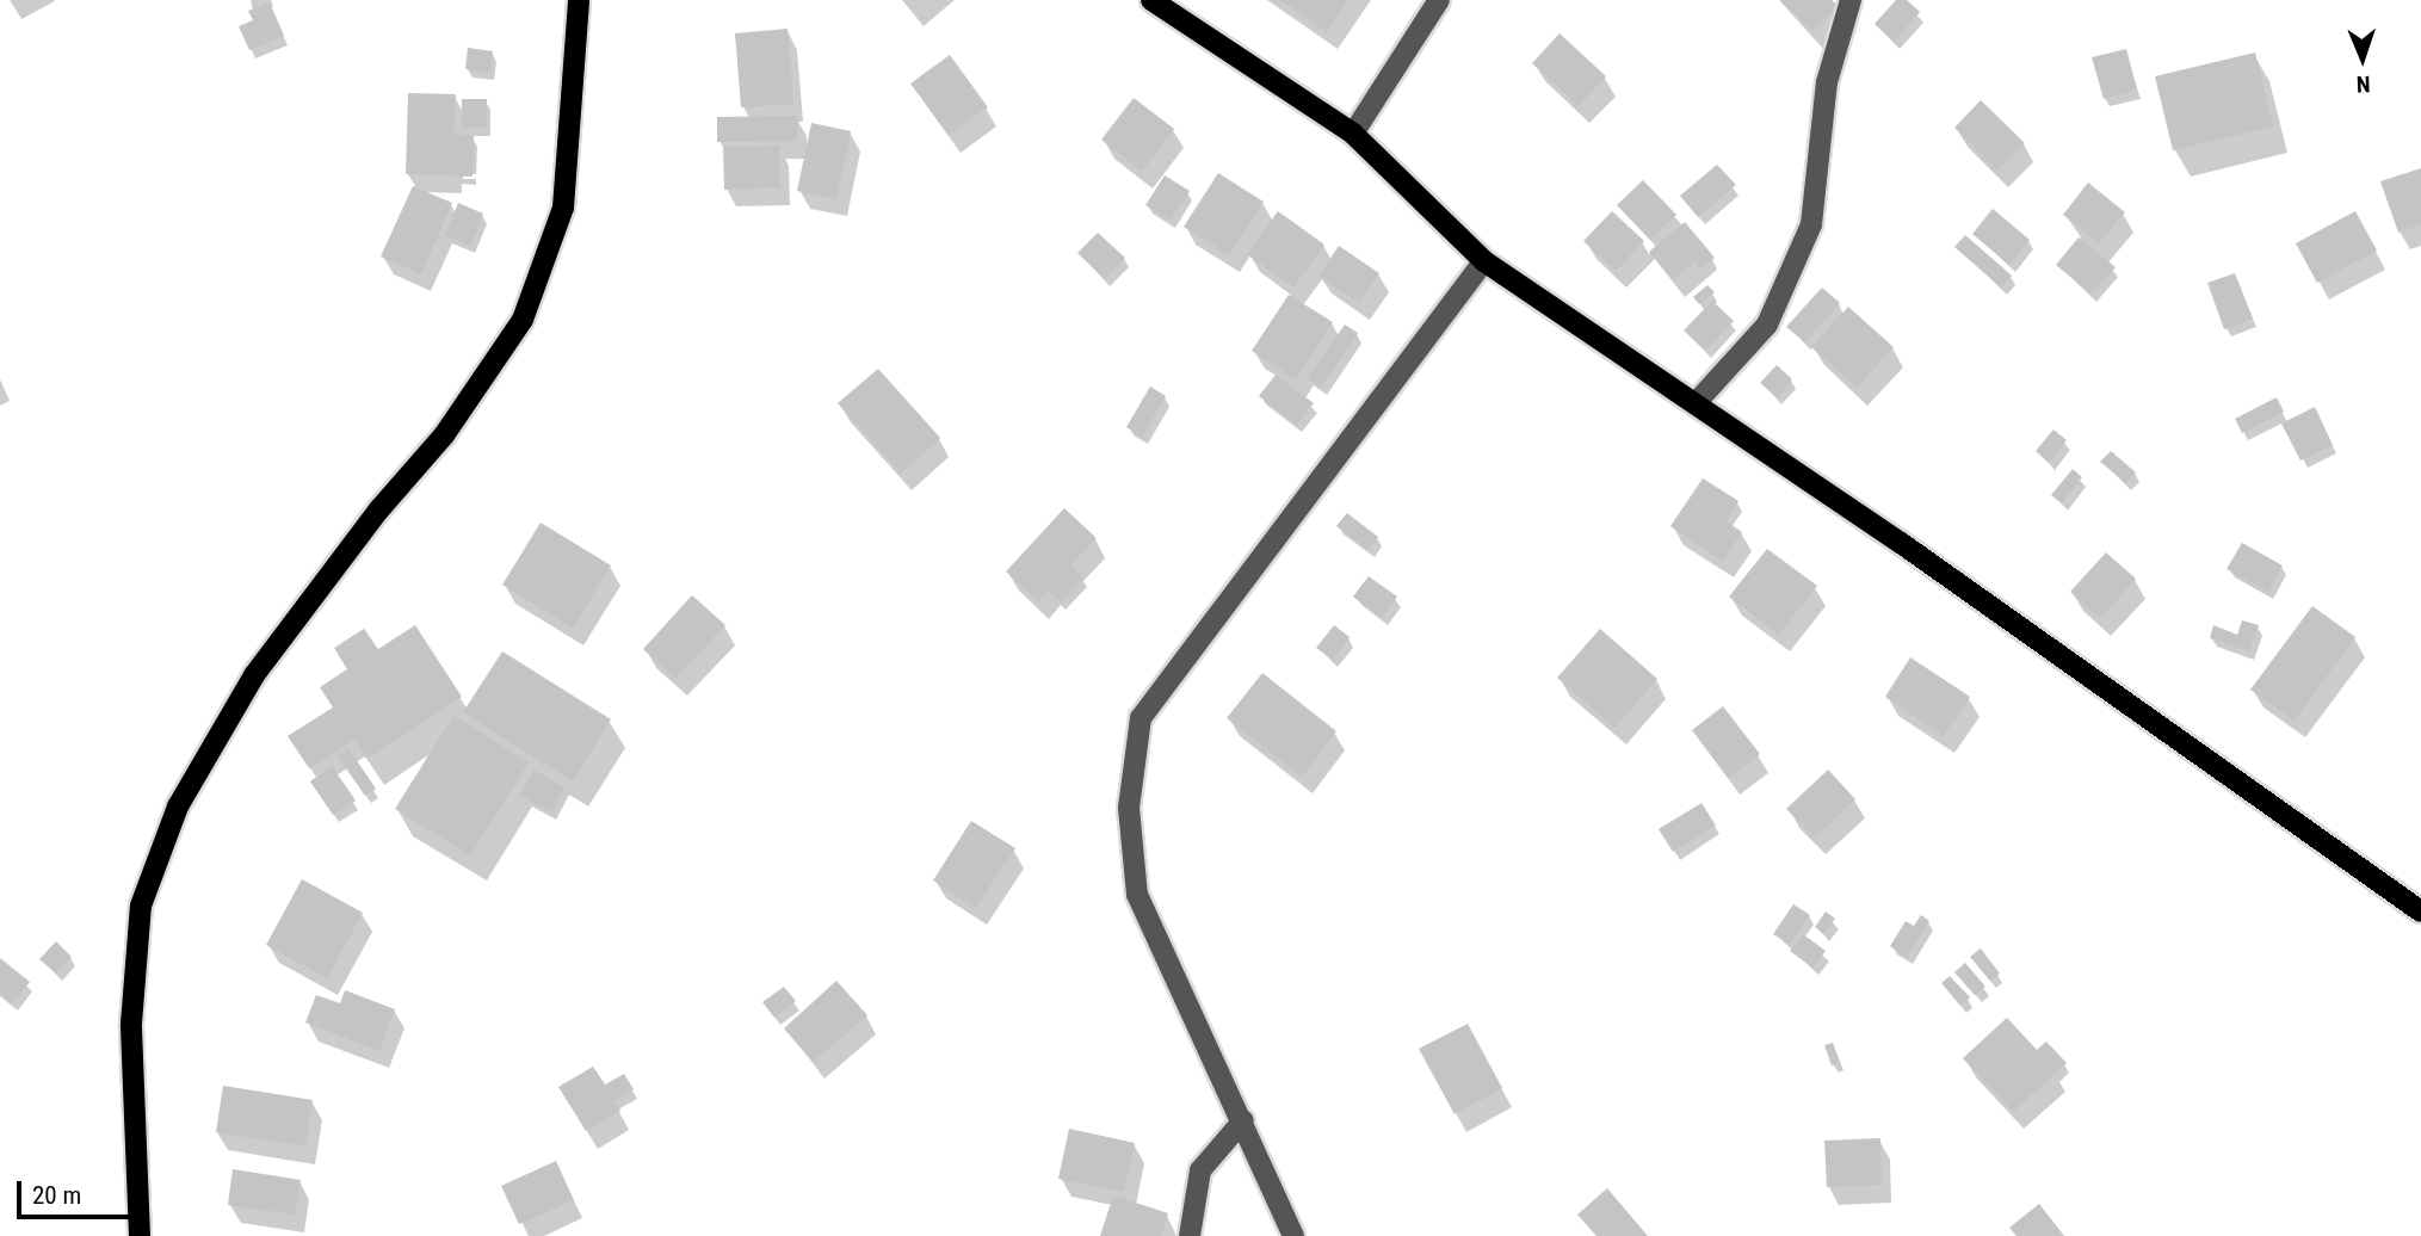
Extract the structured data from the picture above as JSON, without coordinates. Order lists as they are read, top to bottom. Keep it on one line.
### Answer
{"scale_bar":"20 m","north":"bottom"}
